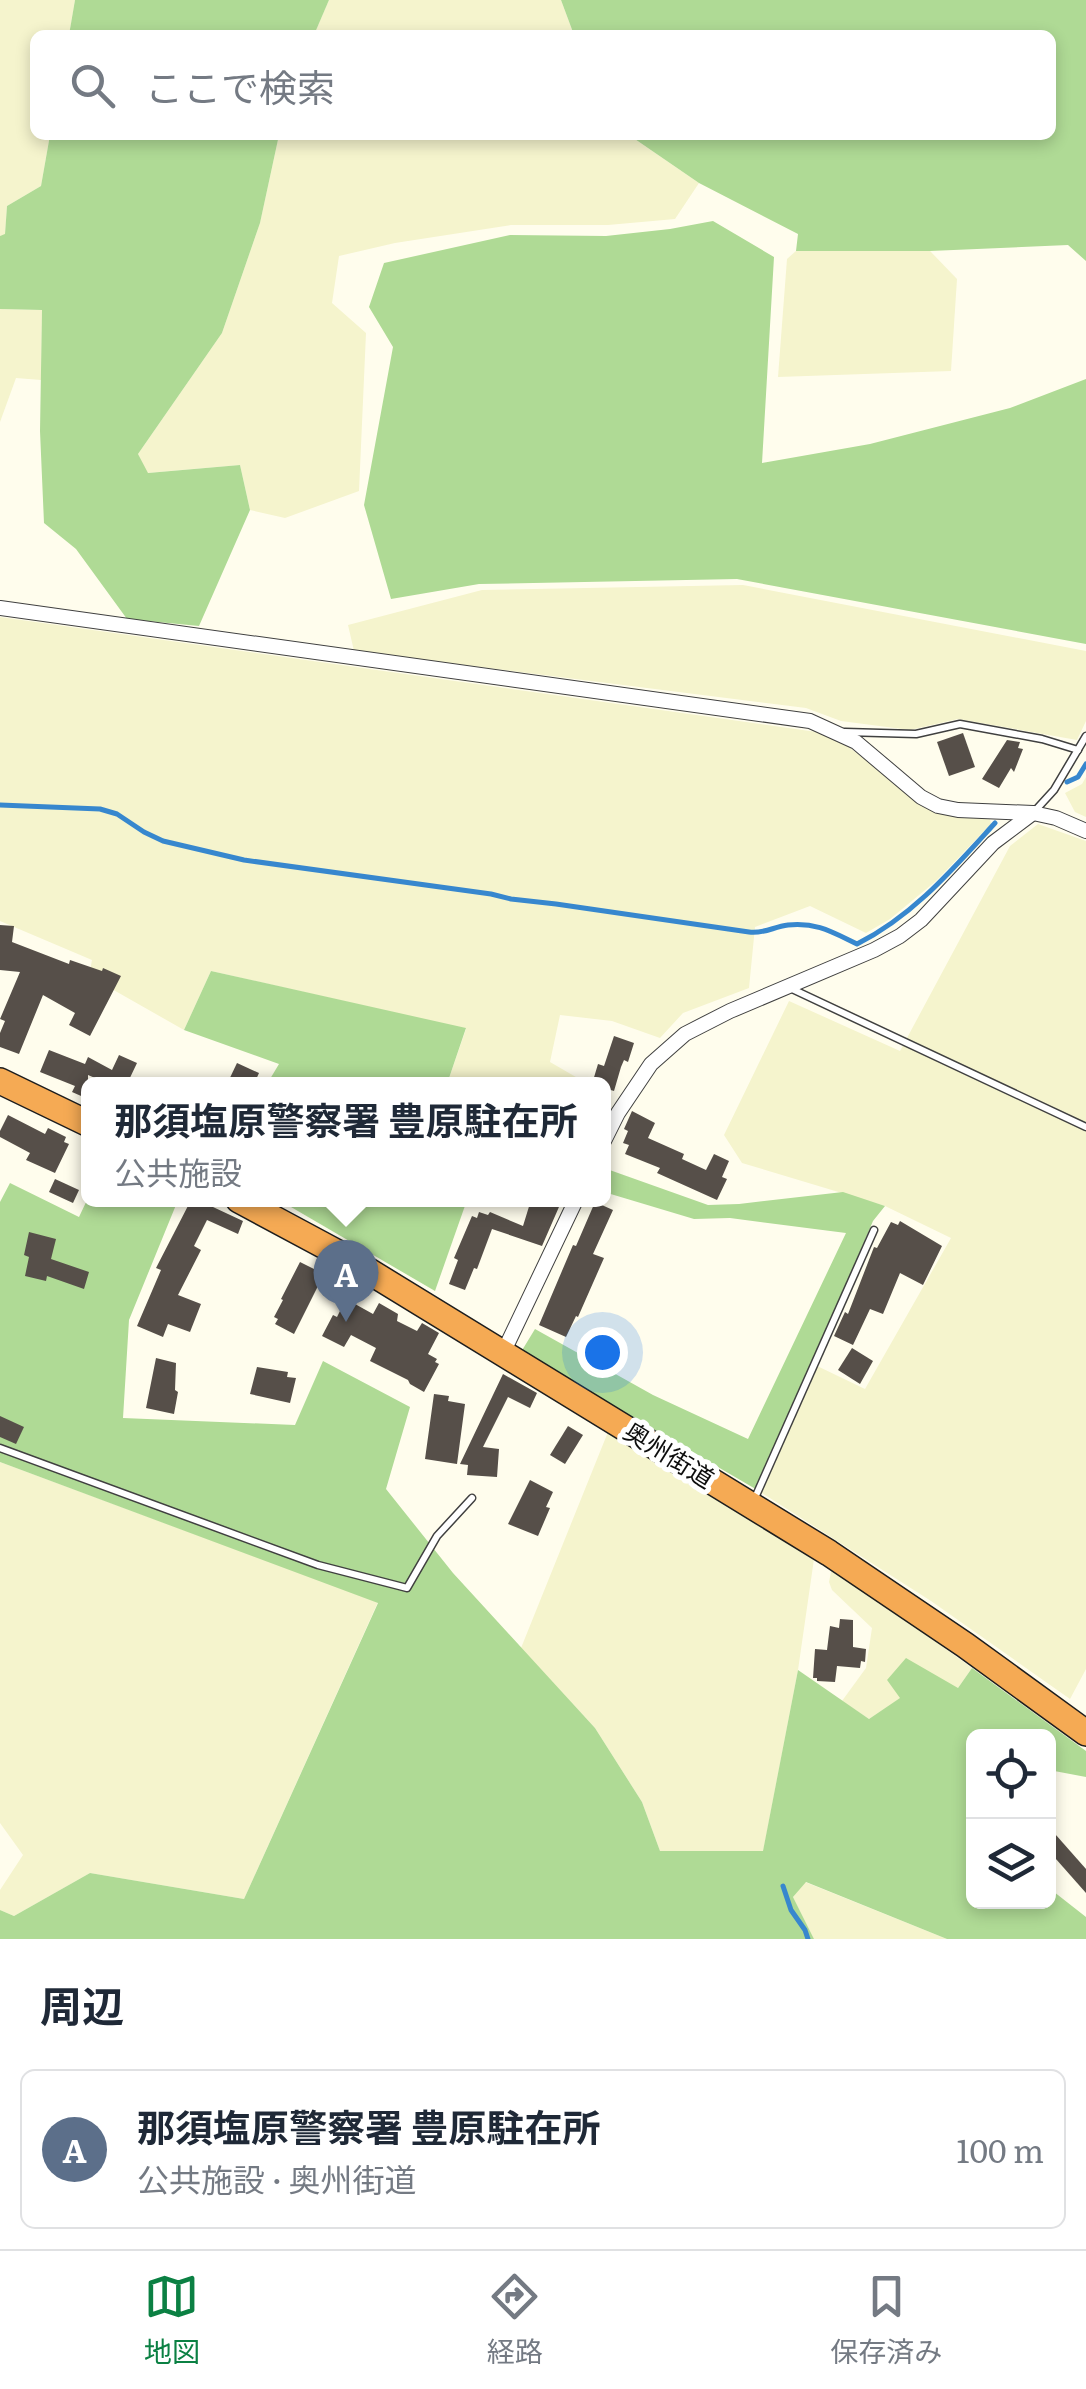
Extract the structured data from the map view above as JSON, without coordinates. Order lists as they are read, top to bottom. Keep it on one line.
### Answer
{"streets":{"highway":["奥州街道"]},"page":{"search":"ここで検索","popup":["那須塩原警察署 豊原駐在所","公共施設"],"pins":"A","heading":"周辺","list":[{"mark":"A","name":"那須塩原警察署 豊原駐在所","note":"公共施設 · 奥州街道","value":"100 m"}],"nav":["地図","経路","保存済み"]}}
